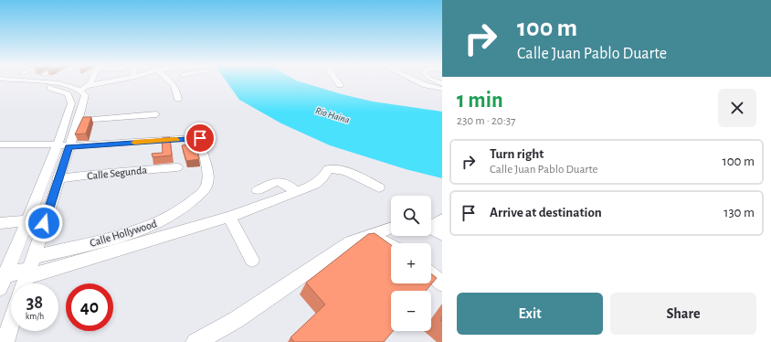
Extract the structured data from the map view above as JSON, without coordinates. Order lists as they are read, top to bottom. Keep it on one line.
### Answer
{"streets":{"street":["Calle Segunda","Calle Hollywood"]},"water":["Río Haina"],"page":{"turn":["100 m","Calle Juan Pablo Duarte"],"heading":["1 min","230 m · 20:37"],"list":[{"name":"Turn right","note":"Calle Juan Pablo Duarte","value":"100 m"},{"name":"Arrive at destination","value":"130 m"}],"map_buttons":["+","−"],"speed":"38 km/h","limit":"40","buttons":["Exit","Share"]}}
